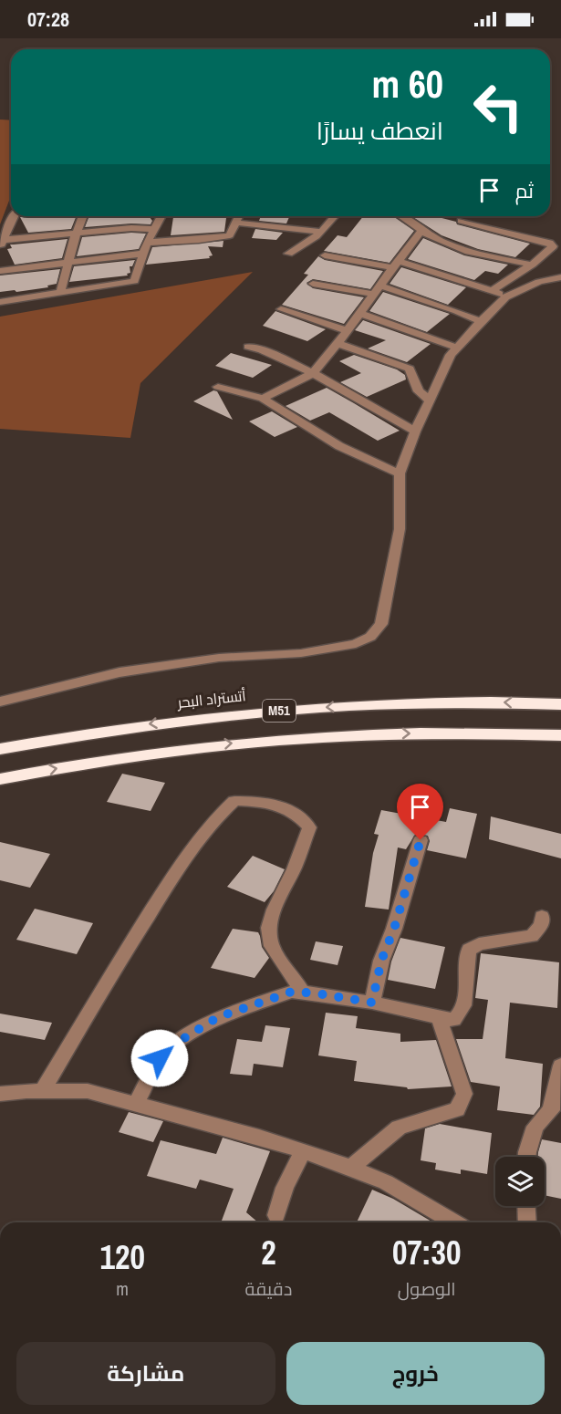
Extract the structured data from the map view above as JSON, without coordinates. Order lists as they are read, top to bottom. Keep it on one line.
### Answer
{"streets":{"highway":["أتستراد البحر","M51"]},"page":{"status":"07:28","turn":["60 m","انعطف يسارًا"],"then":"ثم","eta":["07:30","الوصول","2","دقيقة","120","m"],"buttons":["خروج","مشاركة"]}}
